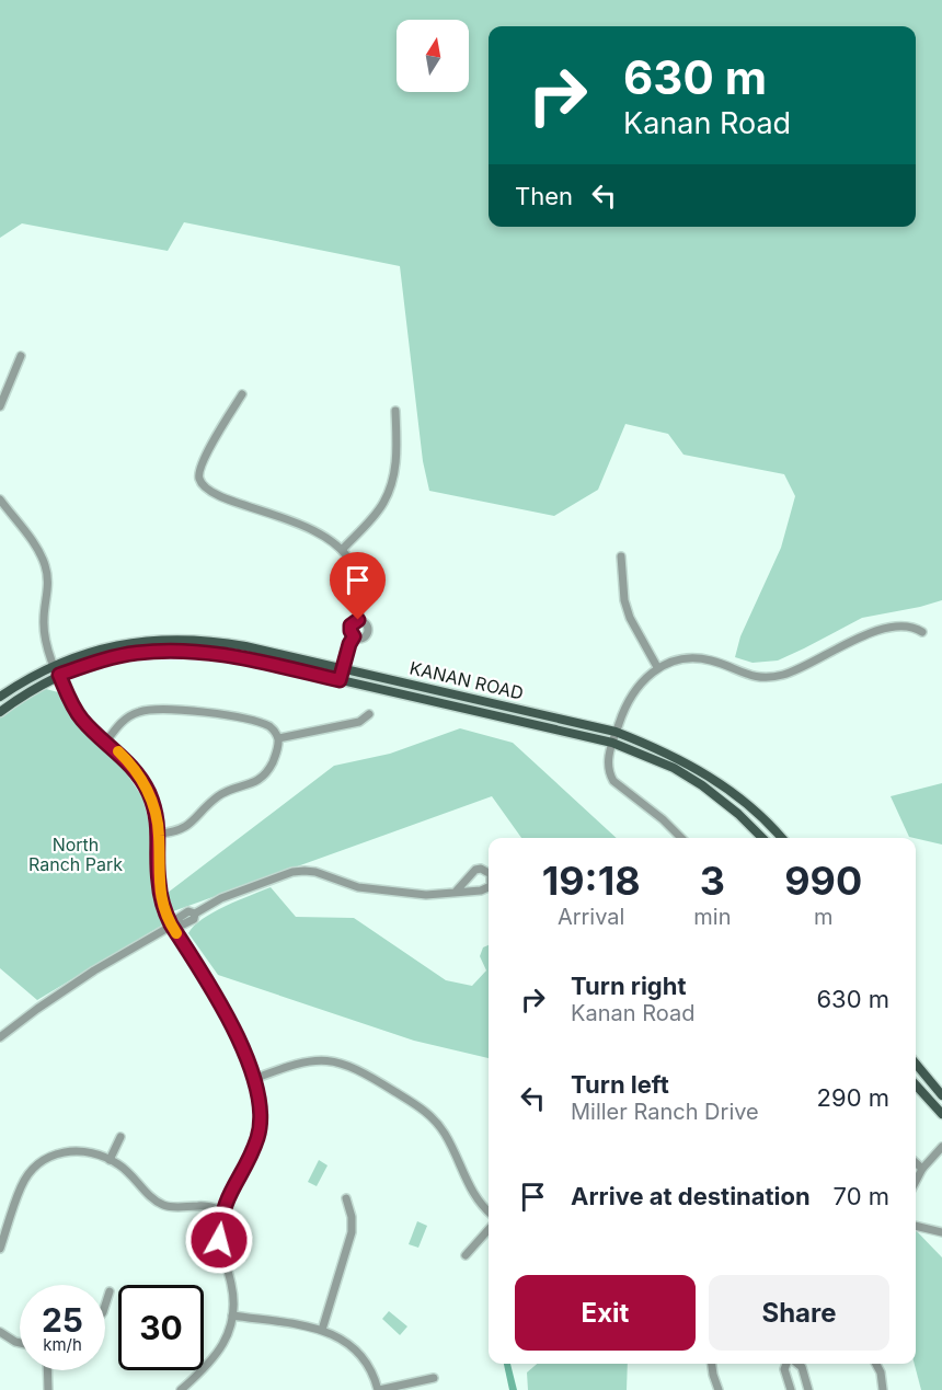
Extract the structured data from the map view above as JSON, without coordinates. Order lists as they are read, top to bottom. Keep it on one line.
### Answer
{"streets":{"main road":["KANAN ROAD"]},"parks":["North Ranch Park"],"north":"top","page":{"turn":["630 m","Kanan Road"],"then":"Then","eta":["19:18","Arrival","3","min","990","m"],"list":[{"name":"Turn right","note":"Kanan Road","value":"630 m"},{"name":"Turn left","note":"Miller Ranch Drive","value":"290 m"},{"name":"Arrive at destination","value":"70 m"}],"buttons":["Exit","Share"],"speed":"25 km/h","limit":"30"}}
